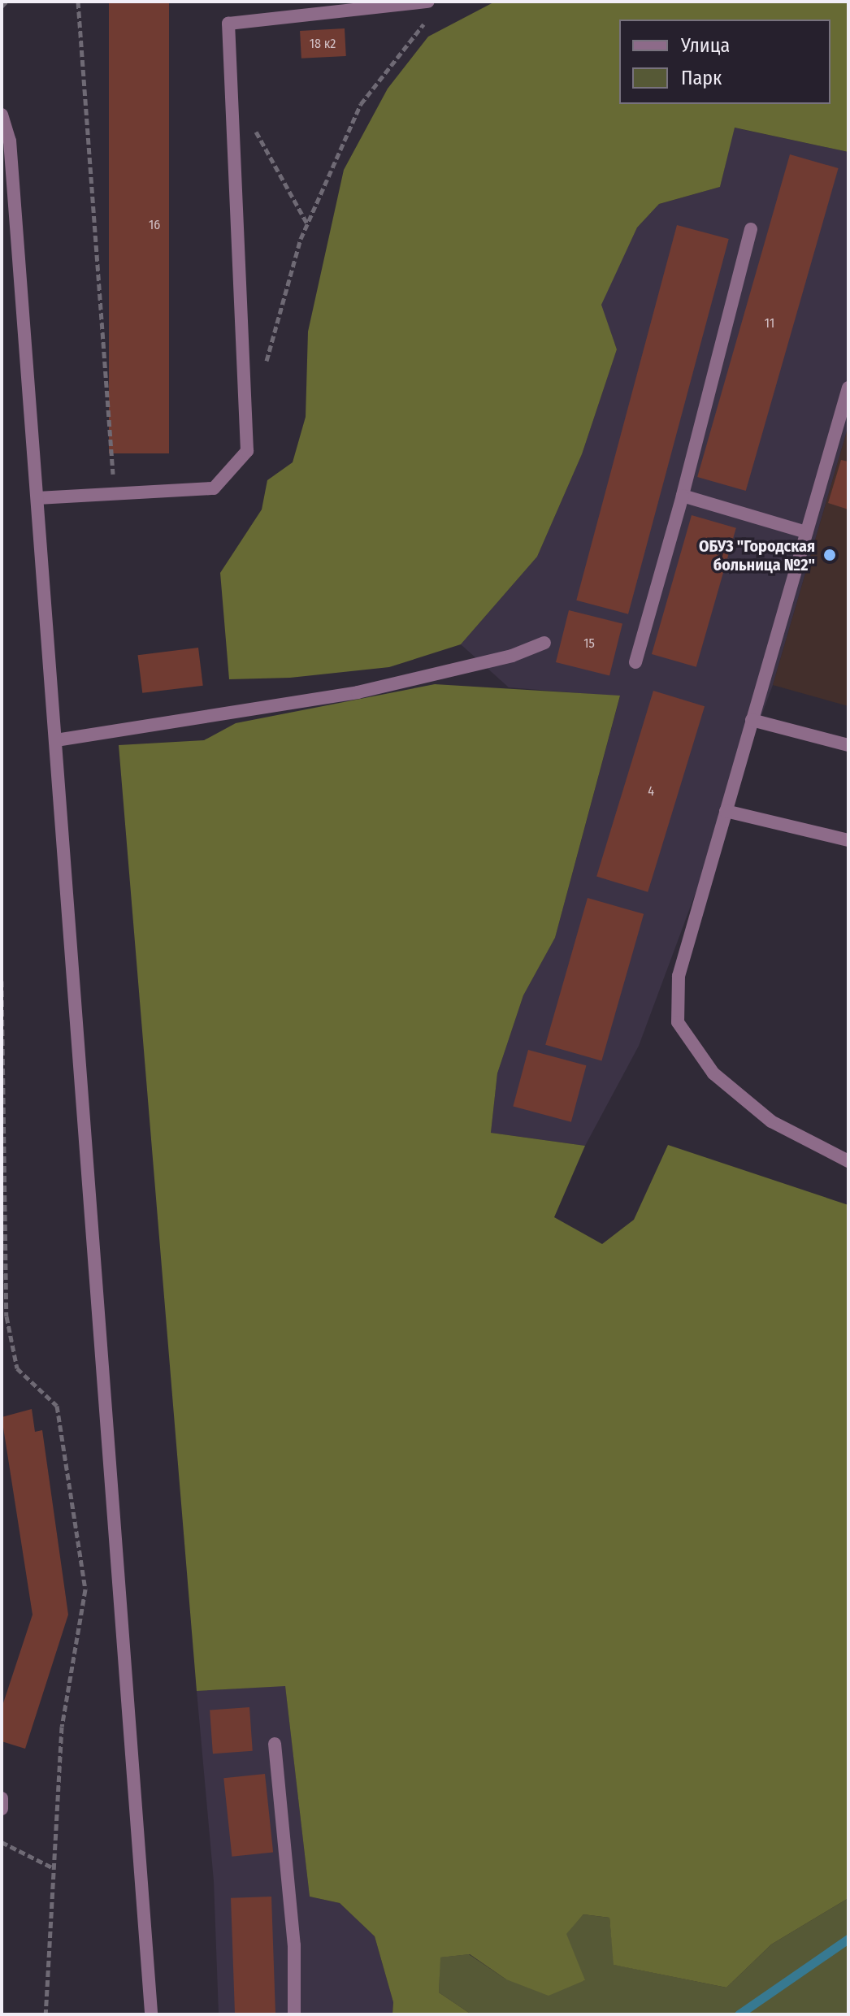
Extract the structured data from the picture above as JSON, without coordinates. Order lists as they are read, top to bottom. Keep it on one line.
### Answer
{"places":["ОБУЗ \"Городская больница №2\""],"house_numbers":["18 к2","16","11","15","4"],"legend":["Улица","Парк"]}
